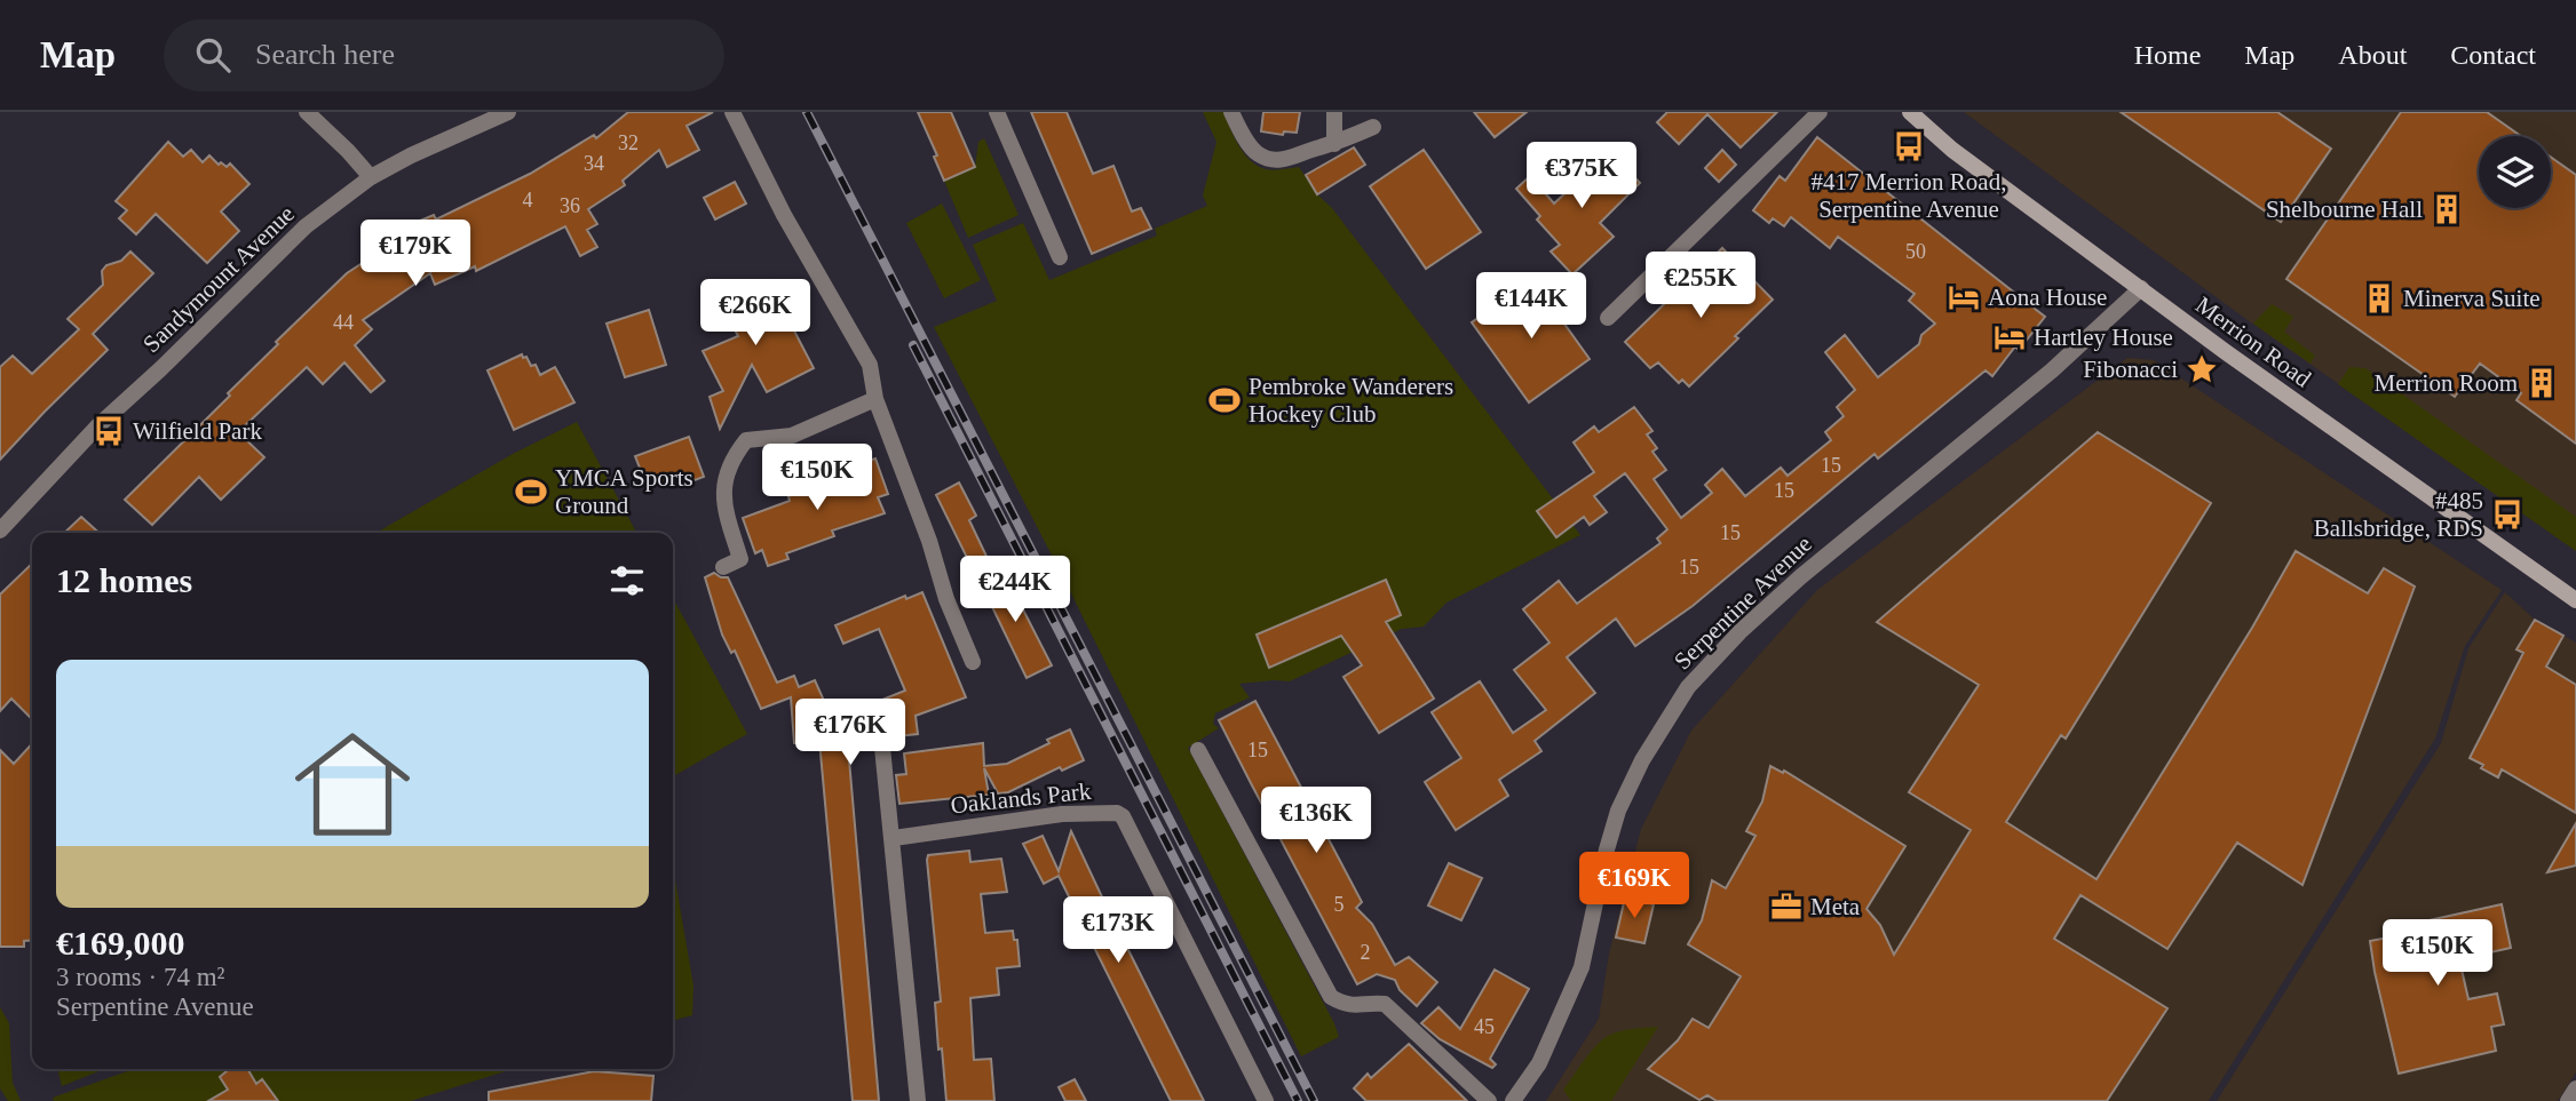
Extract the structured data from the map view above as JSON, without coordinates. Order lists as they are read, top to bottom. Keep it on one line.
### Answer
{"streets":{"main road":["Merrion Road"],"street":["Sandymount Avenue","Serpentine Avenue","Oaklands Park"]},"crossings":[["Merrion Road","Serpentine Avenue"]],"places":{"bus stop":["#417 Merrion Road, Serpentine Avenue","Wilfield Park","#485 Ballsbridge, RDS"],"building":["Shelbourne Hall","Minerva Suite","Merrion Room"],"hotel":["Aona House","Hartley House"],"place":["Fibonacci"],"sports":["Pembroke Wanderers Hockey Club","YMCA Sports Ground"],"office":["Meta"]},"house_numbers":["32","34","4","36","50","44","15","15","15","15","15","5","2","45"],"page":{"header":"Map","search":"Search here","nav":["Home","Map","About","Contact"],"price":["€375K","€179K","€255K","€144K","€266K","€150K","€244K","€176K","€136K","€169K","€173K","€150K"],"heading":"12 homes","list":[{"name":"€169,000","note":"3 rooms · 74 m² · Serpentine Avenue"}]}}
